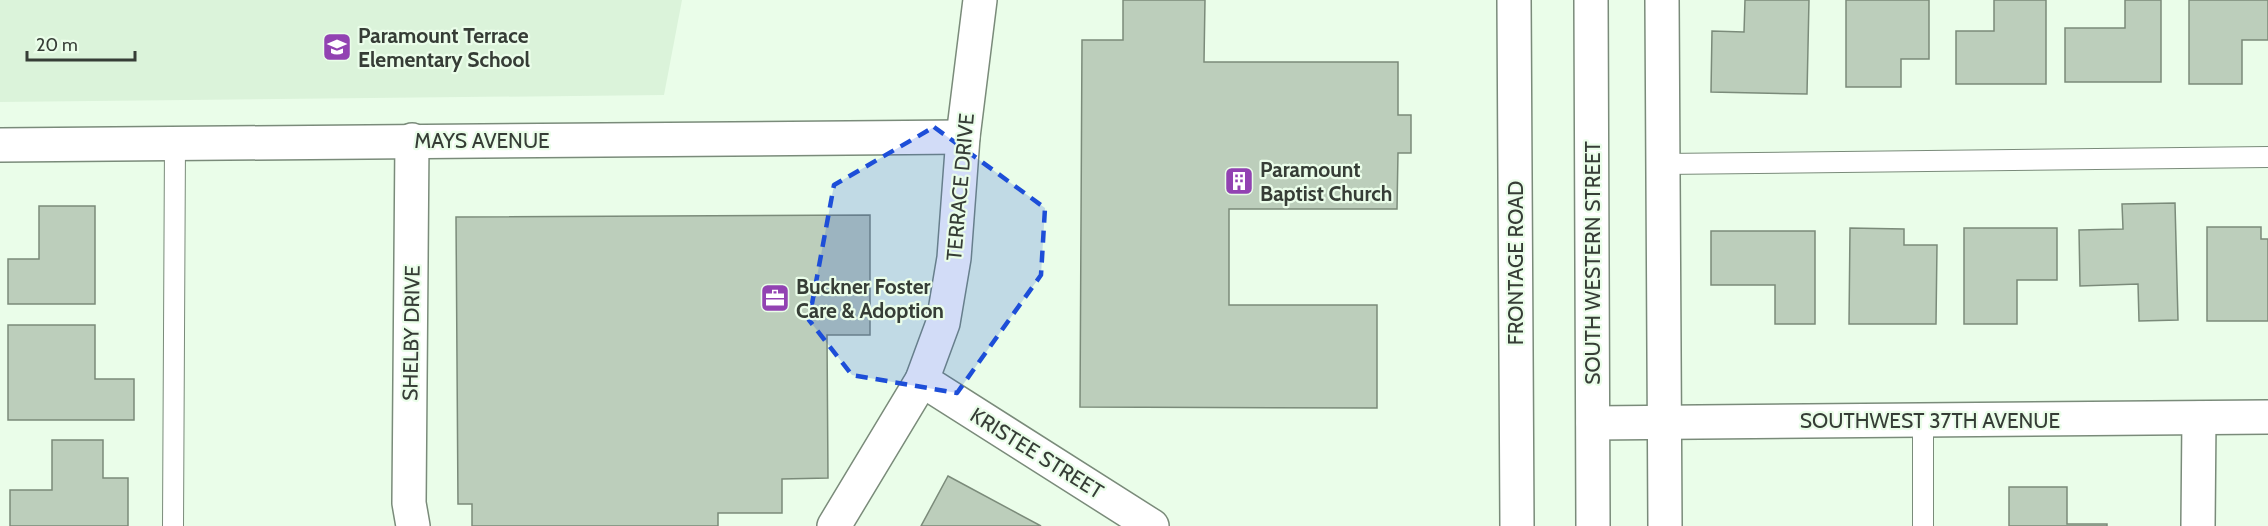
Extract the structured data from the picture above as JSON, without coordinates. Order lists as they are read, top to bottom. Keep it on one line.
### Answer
{"streets":{"street":["MAYS AVENUE","TERRACE DRIVE","FRONTAGE ROAD","SOUTH WESTERN STREET","SHELBY DRIVE","SOUTHWEST 37TH AVENUE","KRISTEE STREET"]},"crossings":[["MAYS AVENUE","TERRACE DRIVE"],["MAYS AVENUE","SHELBY DRIVE"],["TERRACE DRIVE","KRISTEE STREET"],["SOUTH WESTERN STREET","SOUTHWEST 37TH AVENUE"]],"places":{"school or university":["Paramount Terrace Elementary School"],"building":["Paramount Baptist Church"],"office":["Buckner Foster Care & Adoption"]},"scale_bar":"20 m"}
